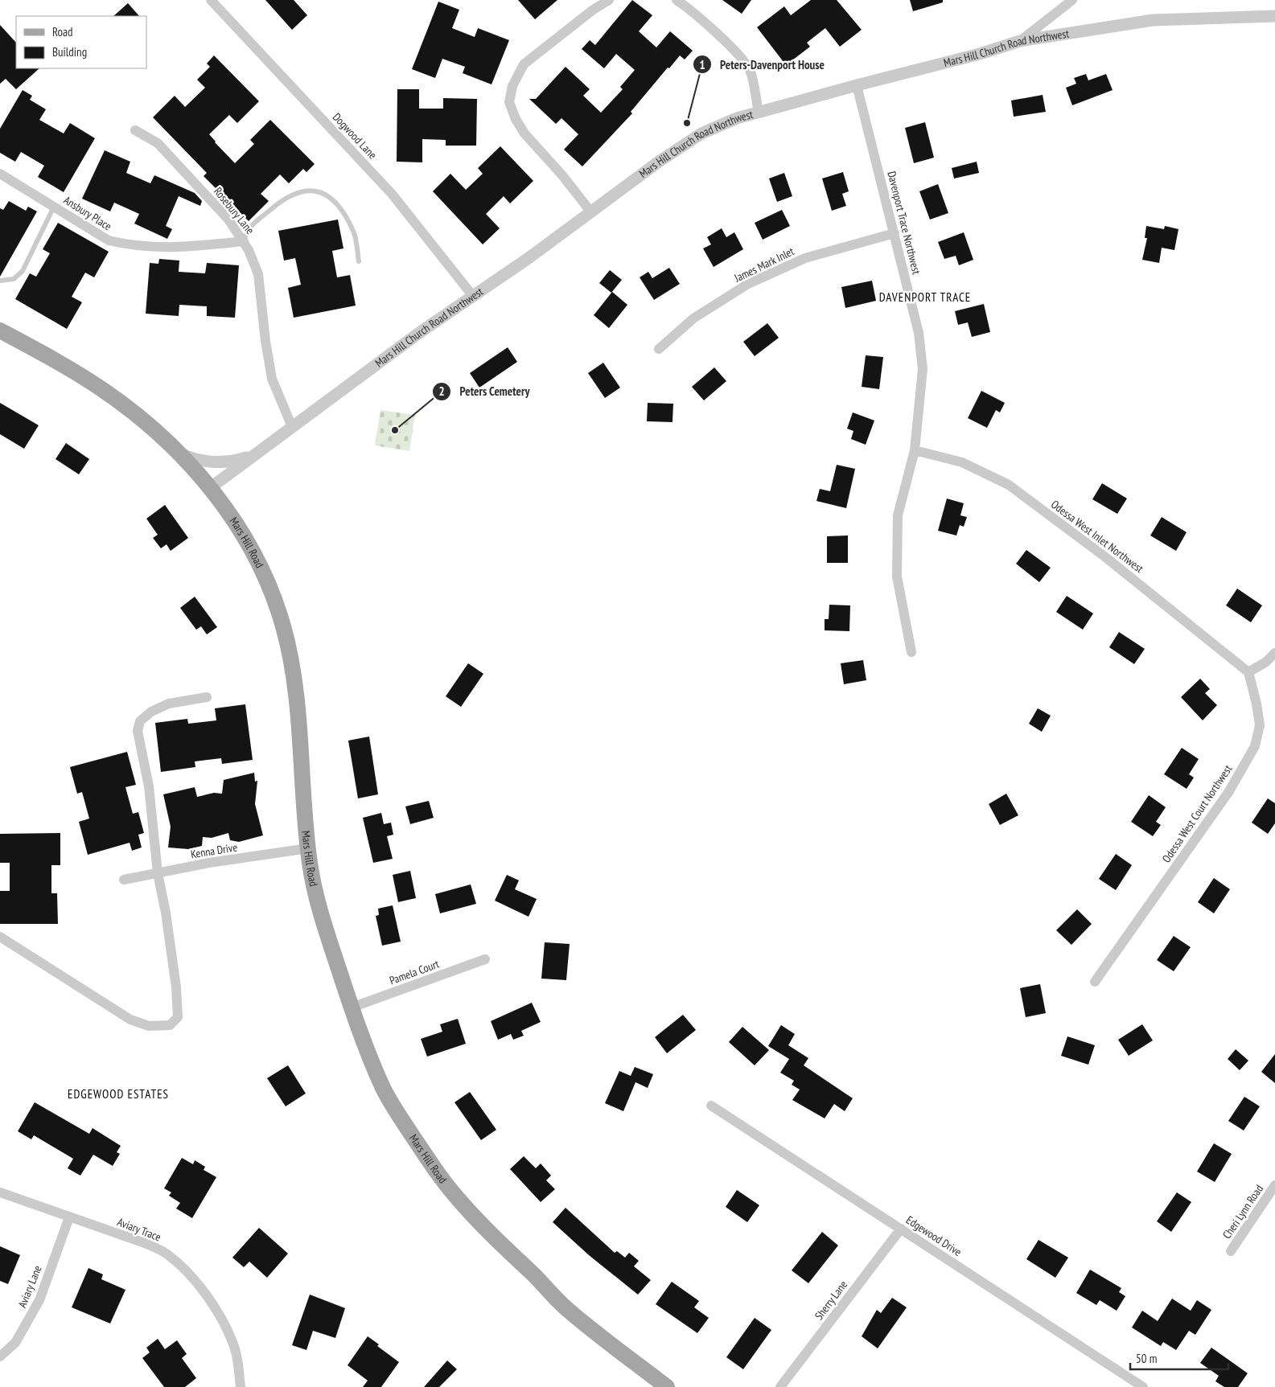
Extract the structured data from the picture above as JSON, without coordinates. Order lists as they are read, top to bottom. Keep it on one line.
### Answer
{"streets":{"main road":["Mars Hill Road"],"street":["Mars Hill Church Road Northwest","Dogwood Lane","Rosebury Lane","Ansbury Place","Davenport Trace Northwest","James Mark Inlet","Odessa West Inlet Northwest","Odessa West Court Northwest","Kenna Drive","Pamela Court","Cheri Lynn Road","Aviary Trace","Edgewood Drive","Aviary Lane","Sherry Lane"]},"crossings":[["Mars Hill Church Road Northwest","Dogwood Lane"],["Mars Hill Church Road Northwest","Rosebury Lane"],["Mars Hill Church Road Northwest","Davenport Trace Northwest"],["Mars Hill Church Road Northwest","Mars Hill Road"],["Rosebury Lane","Ansbury Place"],["Davenport Trace Northwest","James Mark Inlet"],["Davenport Trace Northwest","Odessa West Inlet Northwest"],["Odessa West Inlet Northwest","Odessa West Court Northwest"],["Mars Hill Road","Kenna Drive"],["Mars Hill Road","Pamela Court"],["Aviary Trace","Aviary Lane"],["Edgewood Drive","Sherry Lane"]],"districts":["DAVENPORT TRACE","EDGEWOOD ESTATES"],"places":["Peters-Davenport House","Peters Cemetery"],"legend":["Road","Building"],"scale_bar":"50 m"}
